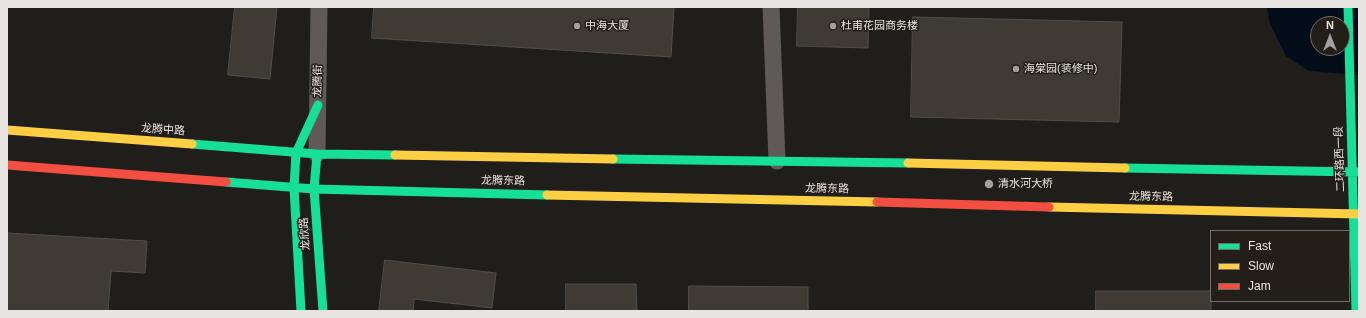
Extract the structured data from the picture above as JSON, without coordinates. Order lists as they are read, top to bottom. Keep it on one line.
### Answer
{"streets":{"main road":["龙腾中路","二环路西一段","龙腾东路","龙欣路"],"street":["龙腾街"]},"crossings":[["龙腾街","龙腾中路"],["龙腾街","龙欣路"],["龙腾中路","龙欣路"],["二环路西一段","龙腾东路"],["龙腾东路","龙欣路"]],"places":["中海大厦","杜甫花园商务楼","海棠园(装修中)","清水河大桥"],"legend":["Fast","Slow","Jam"],"north":"top"}
